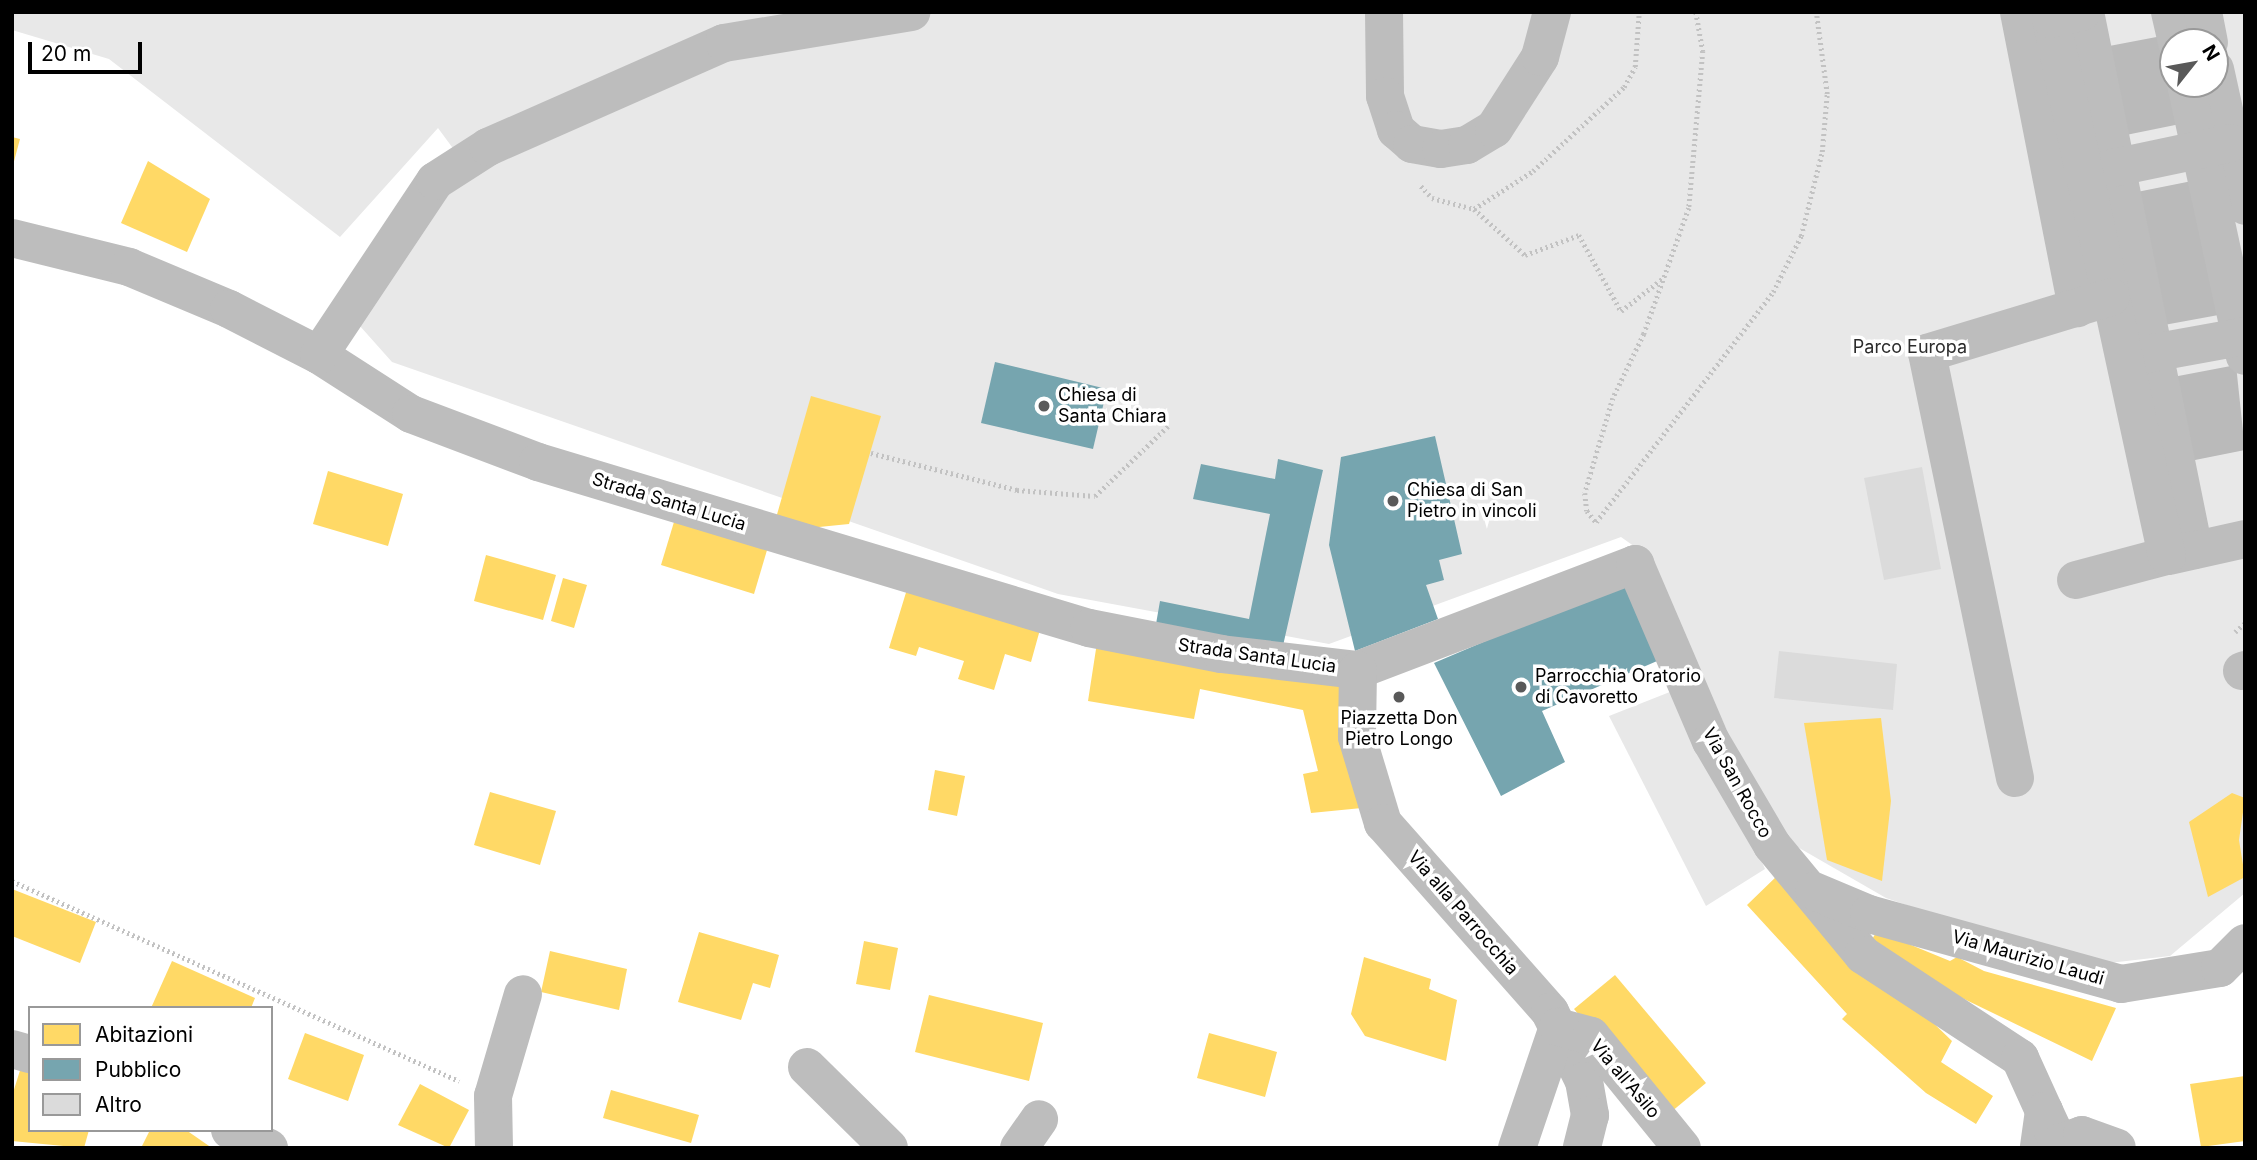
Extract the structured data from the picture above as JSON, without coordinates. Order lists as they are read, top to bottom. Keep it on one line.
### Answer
{"streets":{"street":["Strada Santa Lucia","Via San Rocco","Via alla Parrocchia","Via Maurizio Laudi","Via all'Asilo"]},"crossings":[["Strada Santa Lucia","Via San Rocco"],["Strada Santa Lucia","Via alla Parrocchia"],["Via San Rocco","Via alla Parrocchia"],["Via San Rocco","Via Maurizio Laudi"],["Via alla Parrocchia","Via all'Asilo"]],"parks":["Parco Europa"],"places":["Chiesa di Santa Chiara","Chiesa di San Pietro in vincoli","Parrocchia Oratorio di Cavoretto","Piazzetta Don Pietro Longo"],"legend":["Abitazioni","Pubblico","Altro"],"scale_bar":"20 m","north":"top right"}
